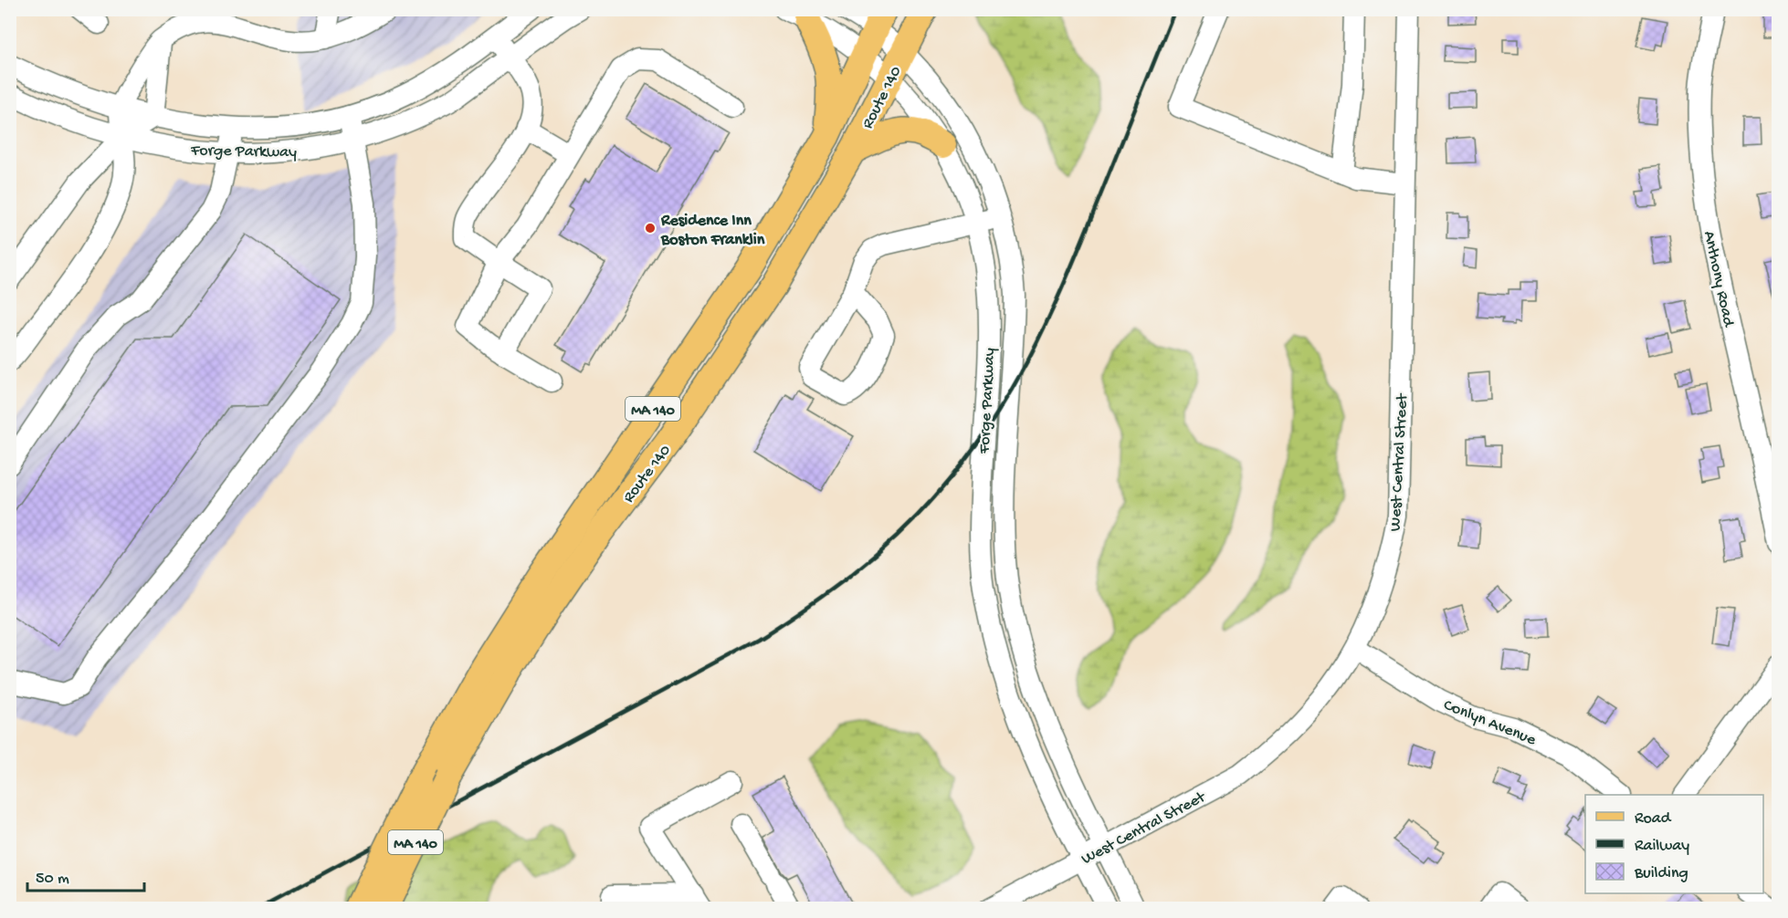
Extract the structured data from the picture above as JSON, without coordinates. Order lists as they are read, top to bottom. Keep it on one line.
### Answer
{"streets":{"main road":["Route 140","MA 140"],"street":["Forge Parkway","Anthony Road","West Central Street","Conlyn Avenue"]},"crossings":[["Route 140","Forge Parkway"],["Forge Parkway","West Central Street"],["West Central Street","Conlyn Avenue"]],"places":["Residence Inn Boston Franklin"],"legend":["Road","Railway","Building"],"scale_bar":"50 m"}
